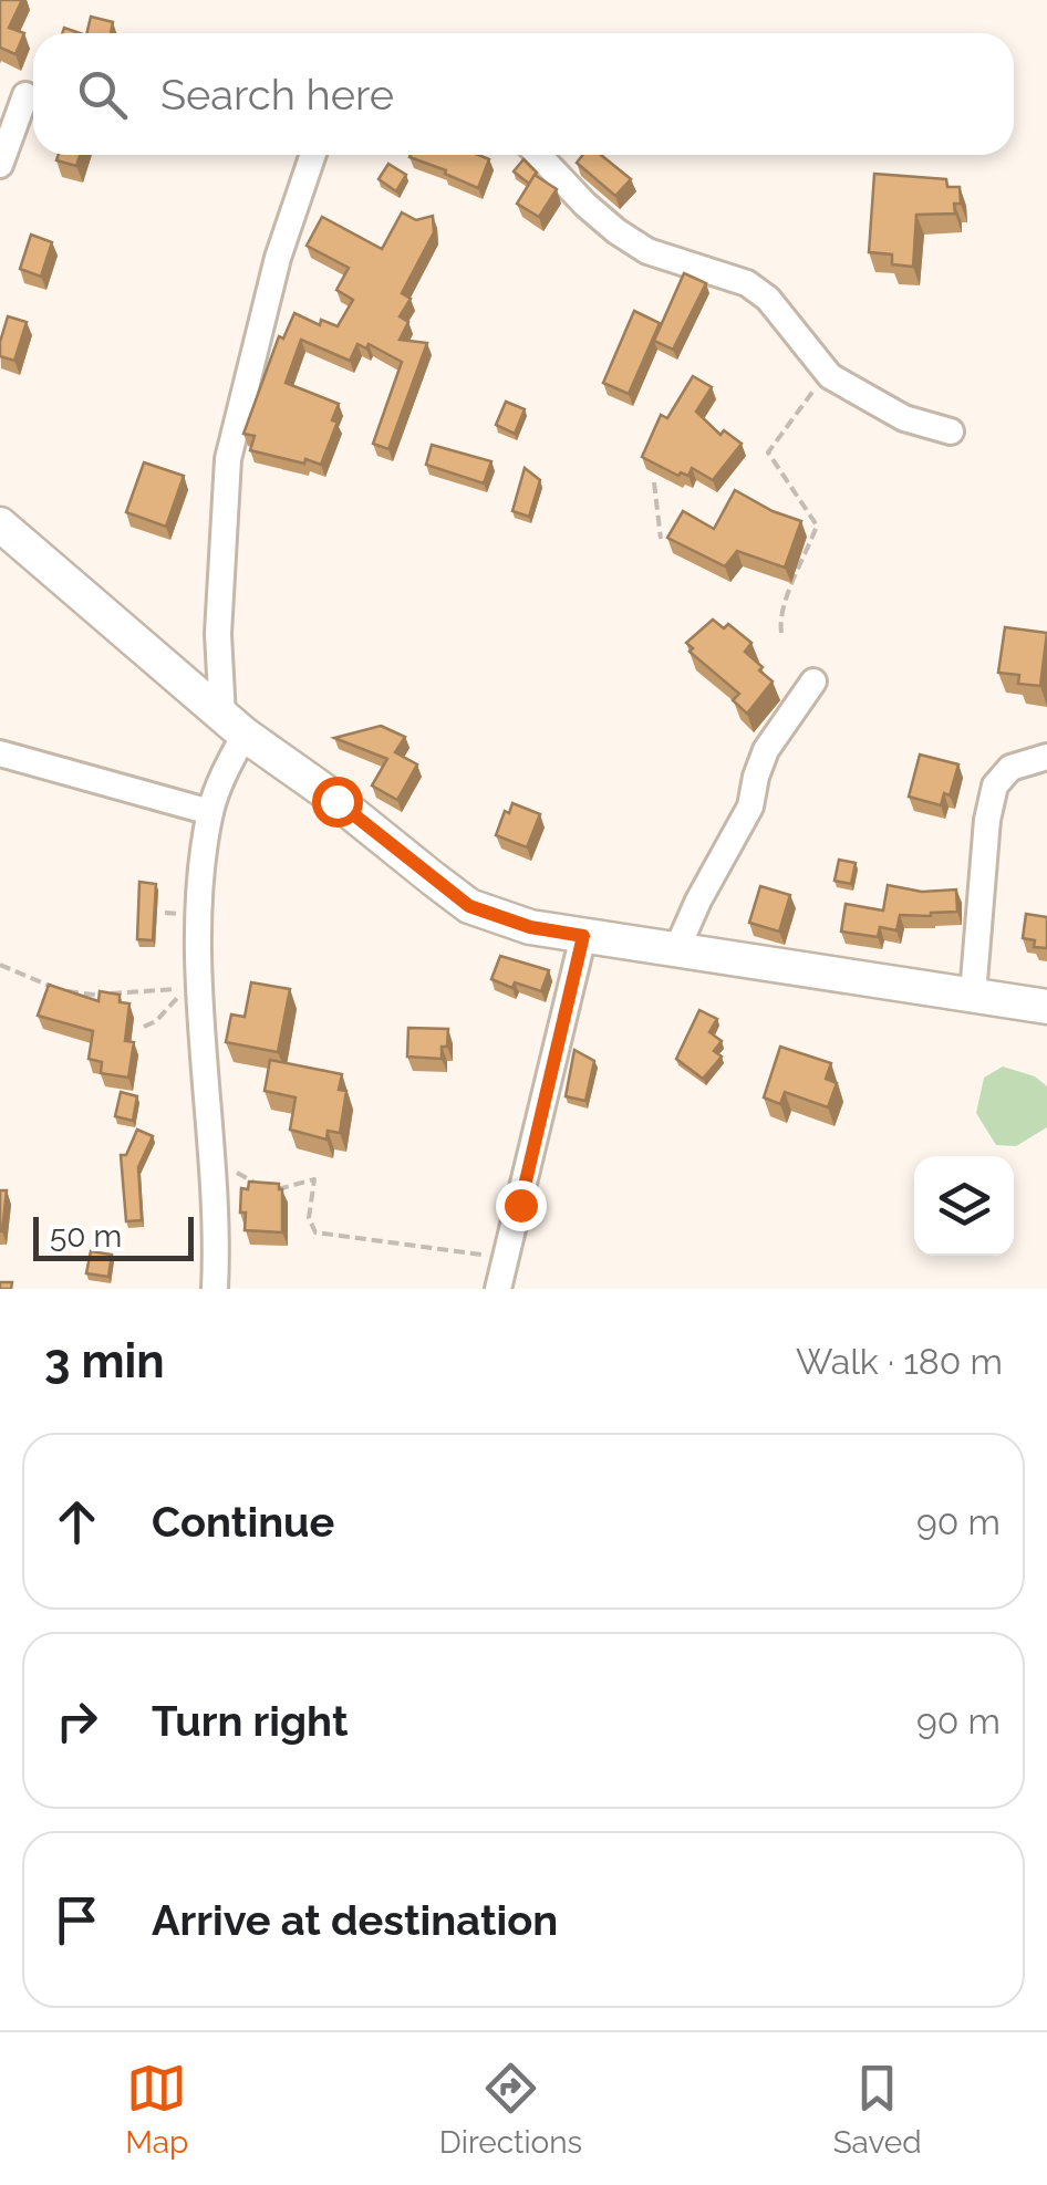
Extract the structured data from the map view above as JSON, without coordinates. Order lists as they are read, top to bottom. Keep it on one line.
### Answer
{"scale_bar":"50 m","page":{"search":"Search here","scale":"50 m","heading":["3 min","Walk · 180 m"],"list":[["Continue","90 m"],["Turn right","90 m"],"Arrive at destination"],"nav":["Map","Directions","Saved"]}}
